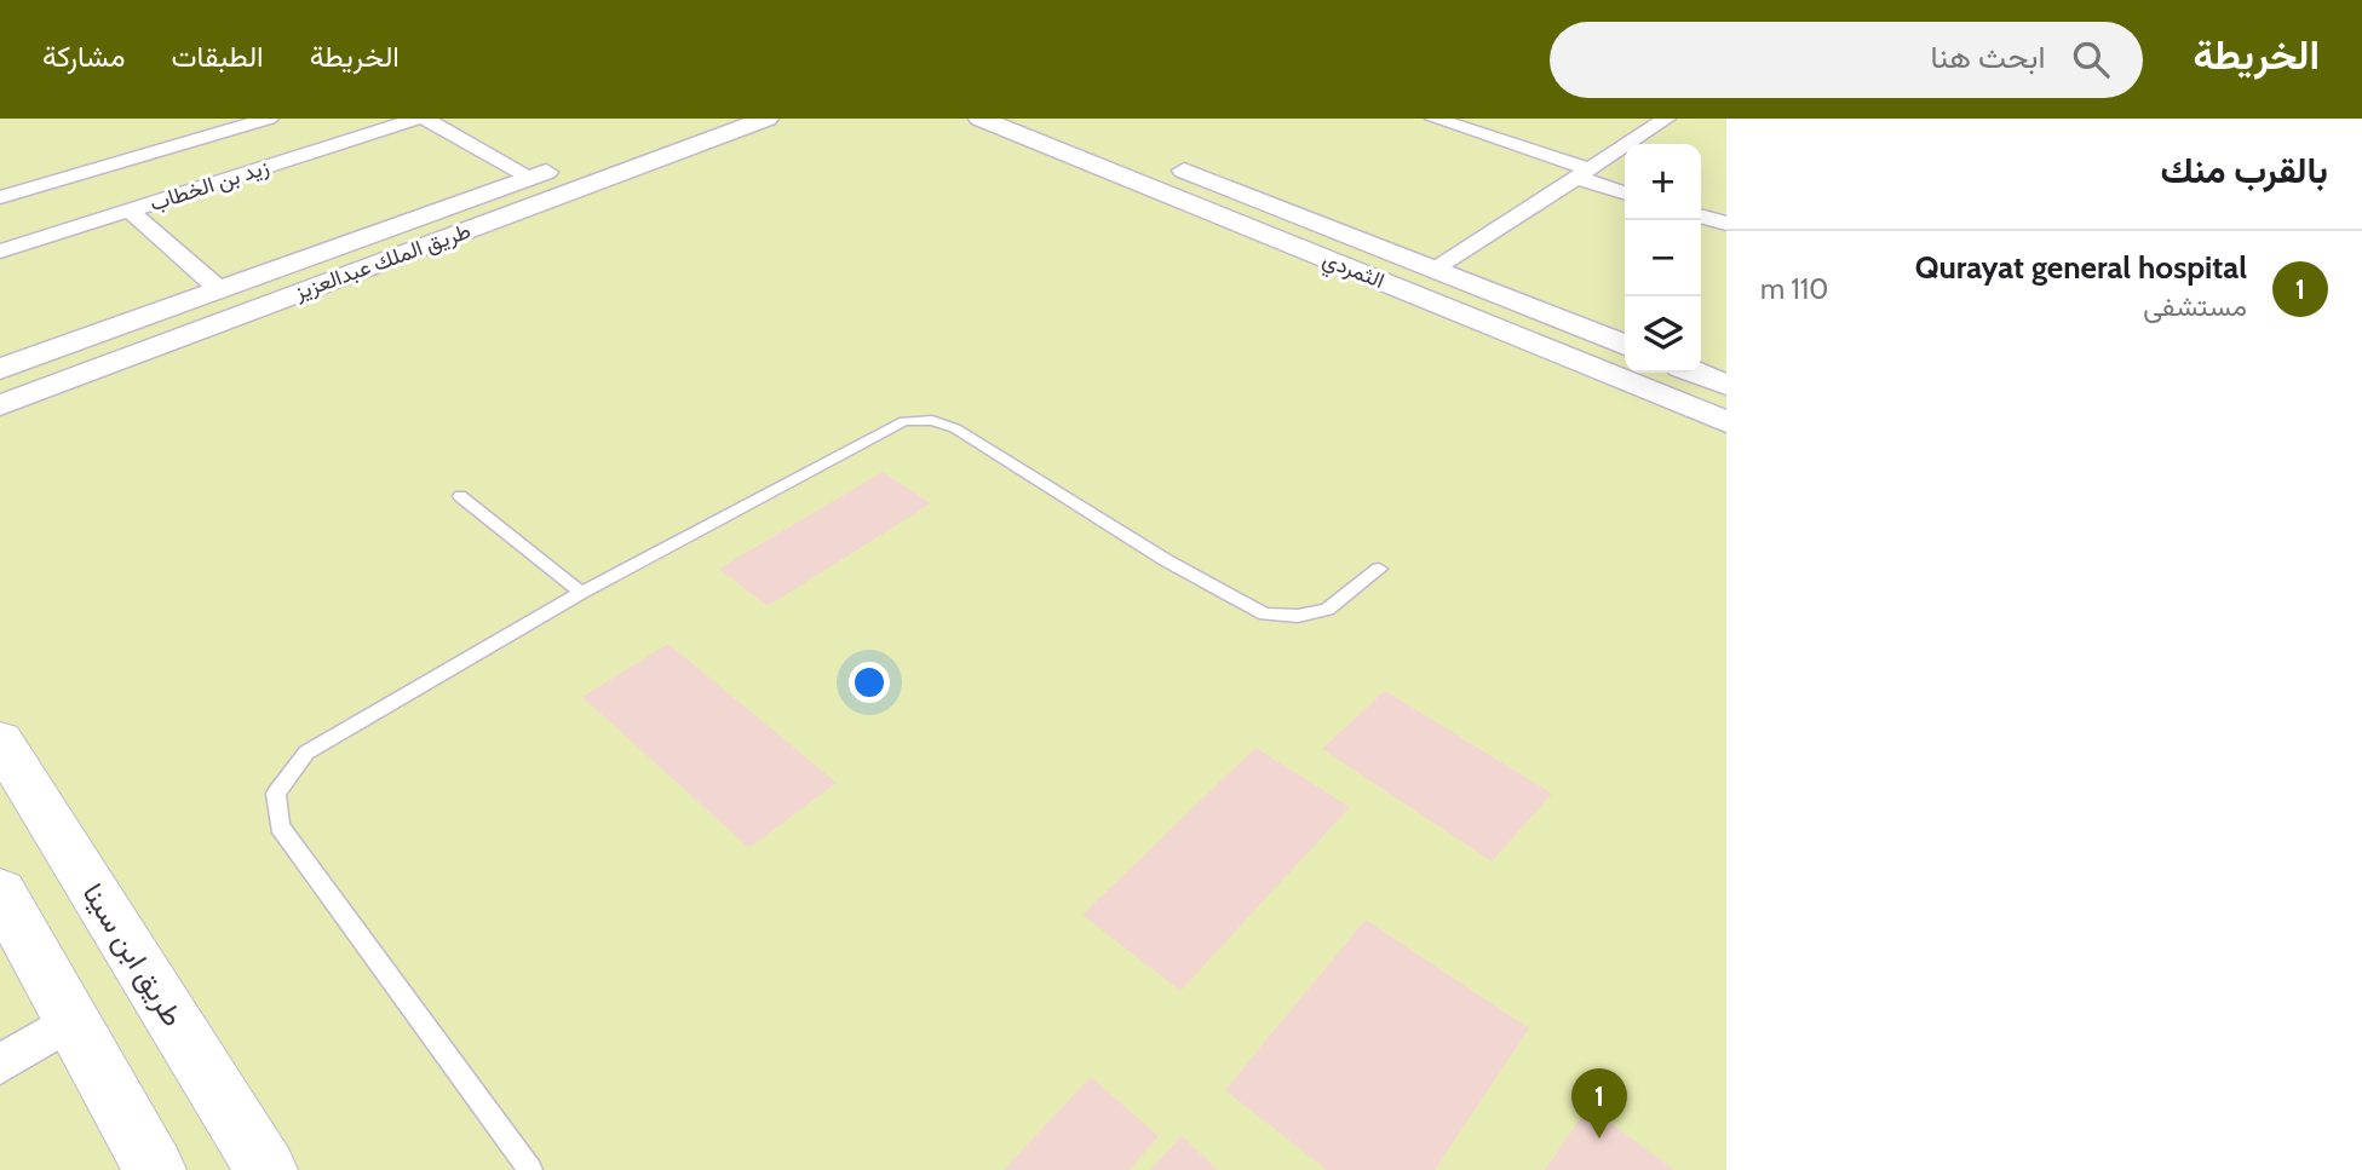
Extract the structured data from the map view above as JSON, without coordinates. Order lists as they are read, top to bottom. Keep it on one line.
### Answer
{"streets":{"main road":["طريق ابن سينا"],"street":["زيد بن الخطاب","طريق الملك عبدالعزيز","الثمردي"]},"page":{"header":"الخريطة","search":"ابحث هنا","nav":["الخريطة","الطبقات","مشاركة"],"heading":"بالقرب منك","map_buttons":["+","−"],"list":[{"mark":"1","name":"Qurayat general hospital","note":"مستشفى","value":"110 m"}],"pins":"1"}}
